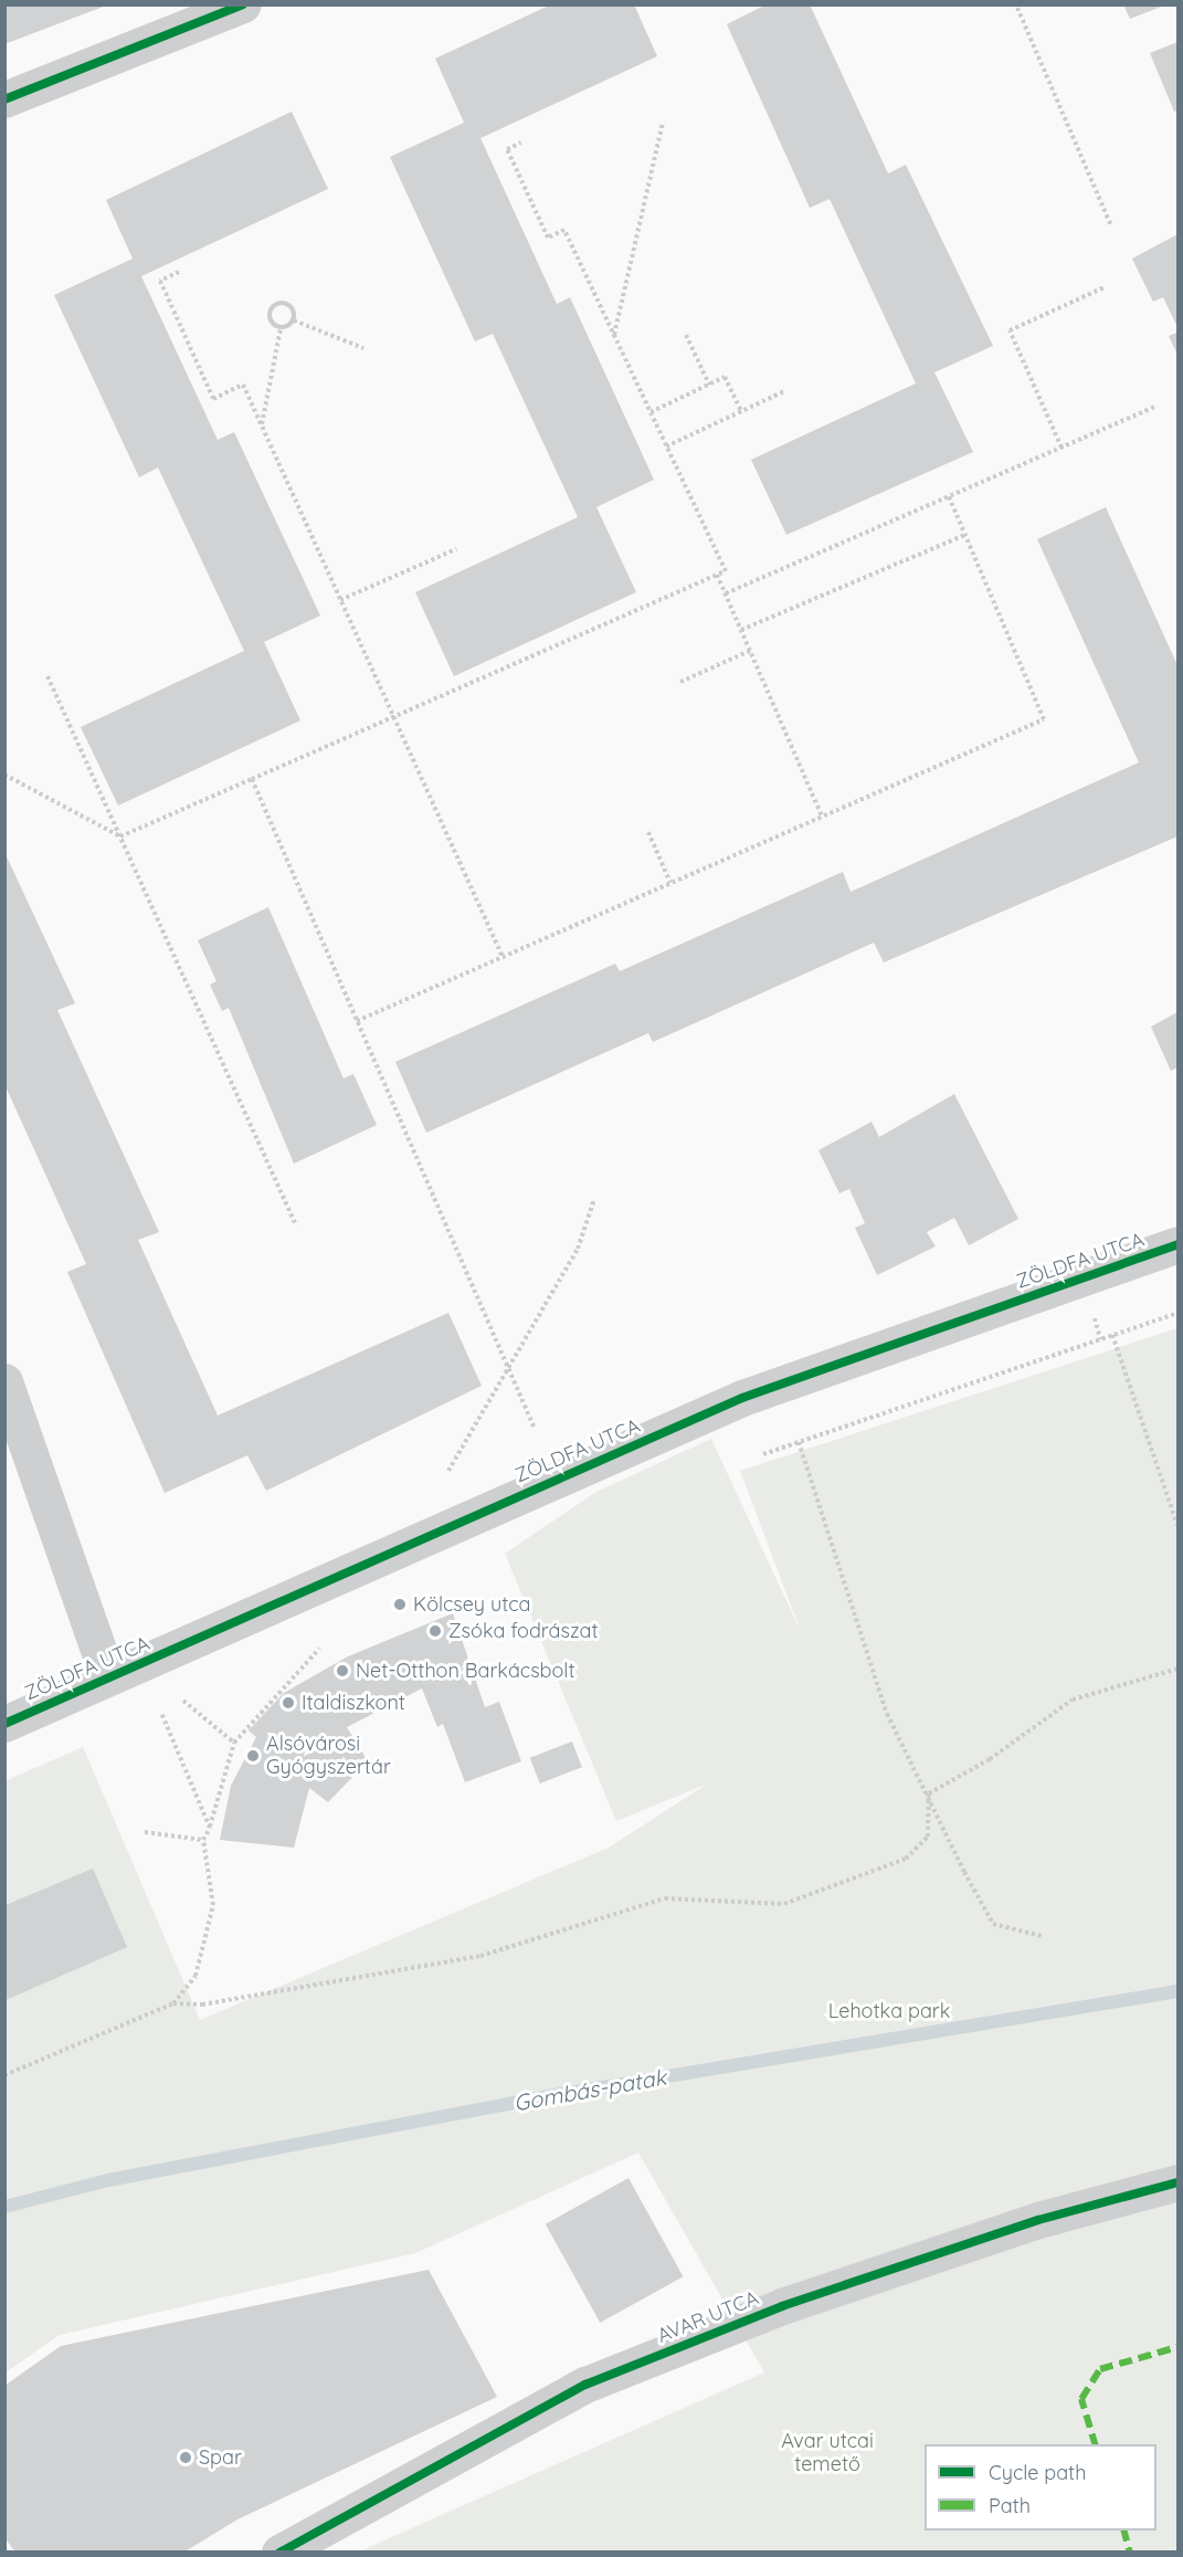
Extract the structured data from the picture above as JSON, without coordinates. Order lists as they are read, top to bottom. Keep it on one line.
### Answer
{"streets":{"street":["ZÖLDFA UTCA","AVAR UTCA"]},"water":["Gombás-patak"],"parks":["Lehotka park","Avar utcai temető"],"places":["Kölcsey utca","Zsóka fodrászat","Net-Otthon Barkácsbolt","Italdiszkont","Alsóvárosi Gyógyszertár","Spar"],"legend":["Cycle path","Path"]}
